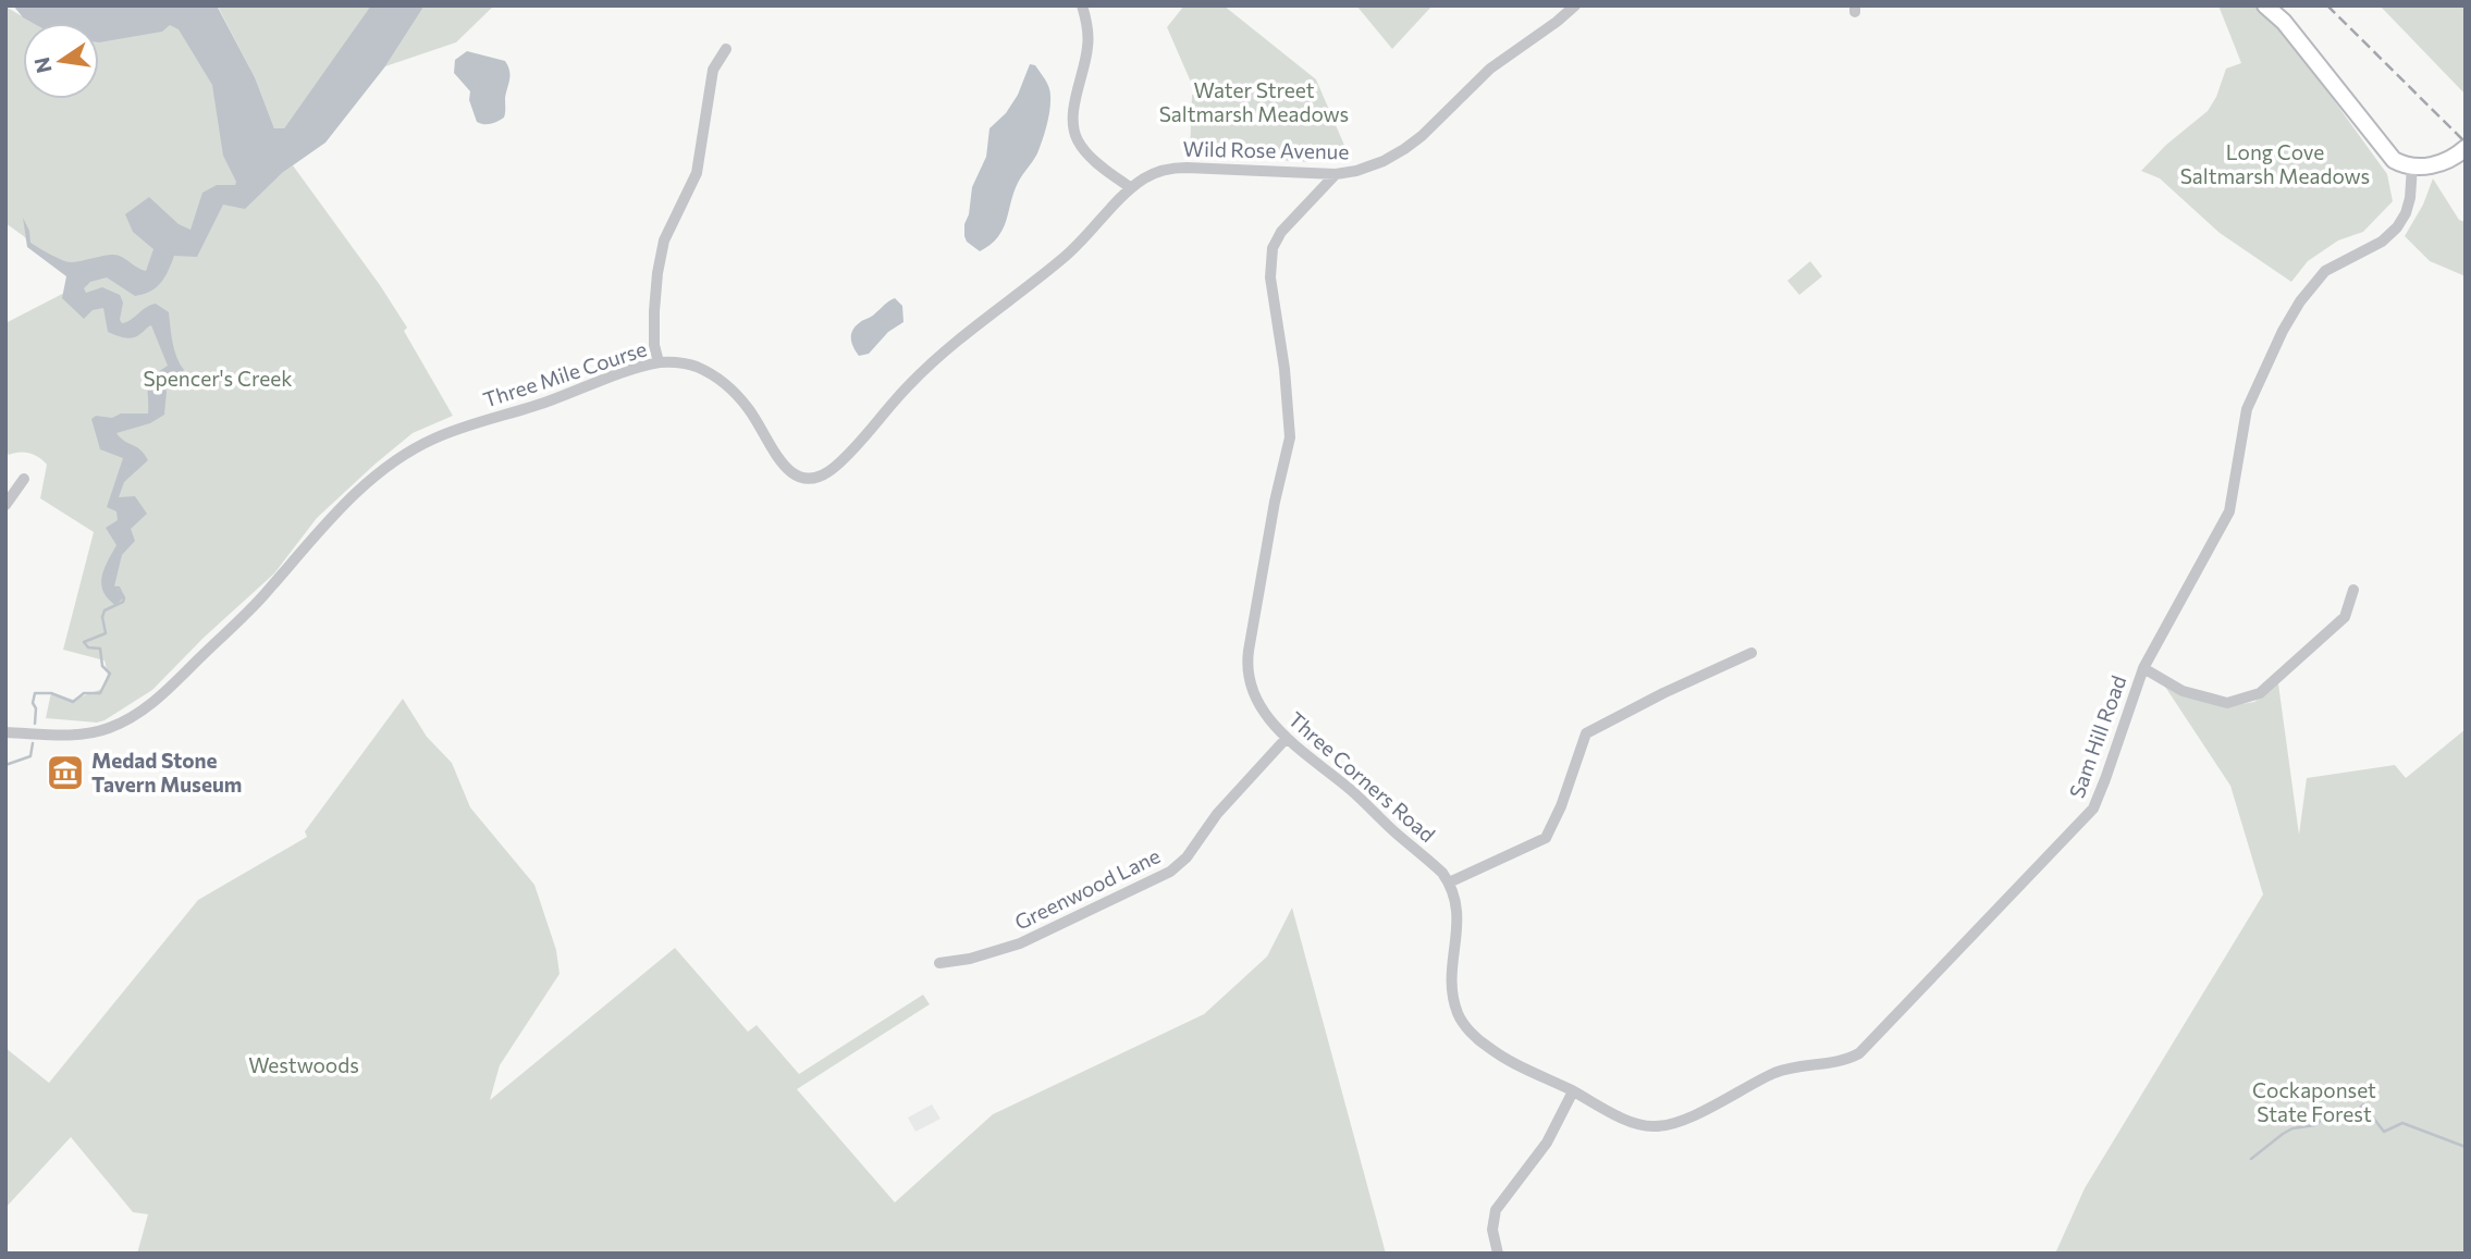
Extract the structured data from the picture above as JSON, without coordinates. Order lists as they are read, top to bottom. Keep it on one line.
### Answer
{"streets":{"street":["Wild Rose Avenue","Three Mile Course","Sam Hill Road","Three Corners Road","Greenwood Lane"]},"crossings":[["Wild Rose Avenue","Three Mile Course"],["Wild Rose Avenue","Three Corners Road"],["Sam Hill Road","Three Corners Road"],["Three Corners Road","Greenwood Lane"]],"parks":["Water Street Saltmarsh Meadows","Long Cove Saltmarsh Meadows","Spencer's Creek","Westwoods","Cockaponset State Forest"],"places":{"museum":["Medad Stone Tavern Museum"]},"north":"left"}
